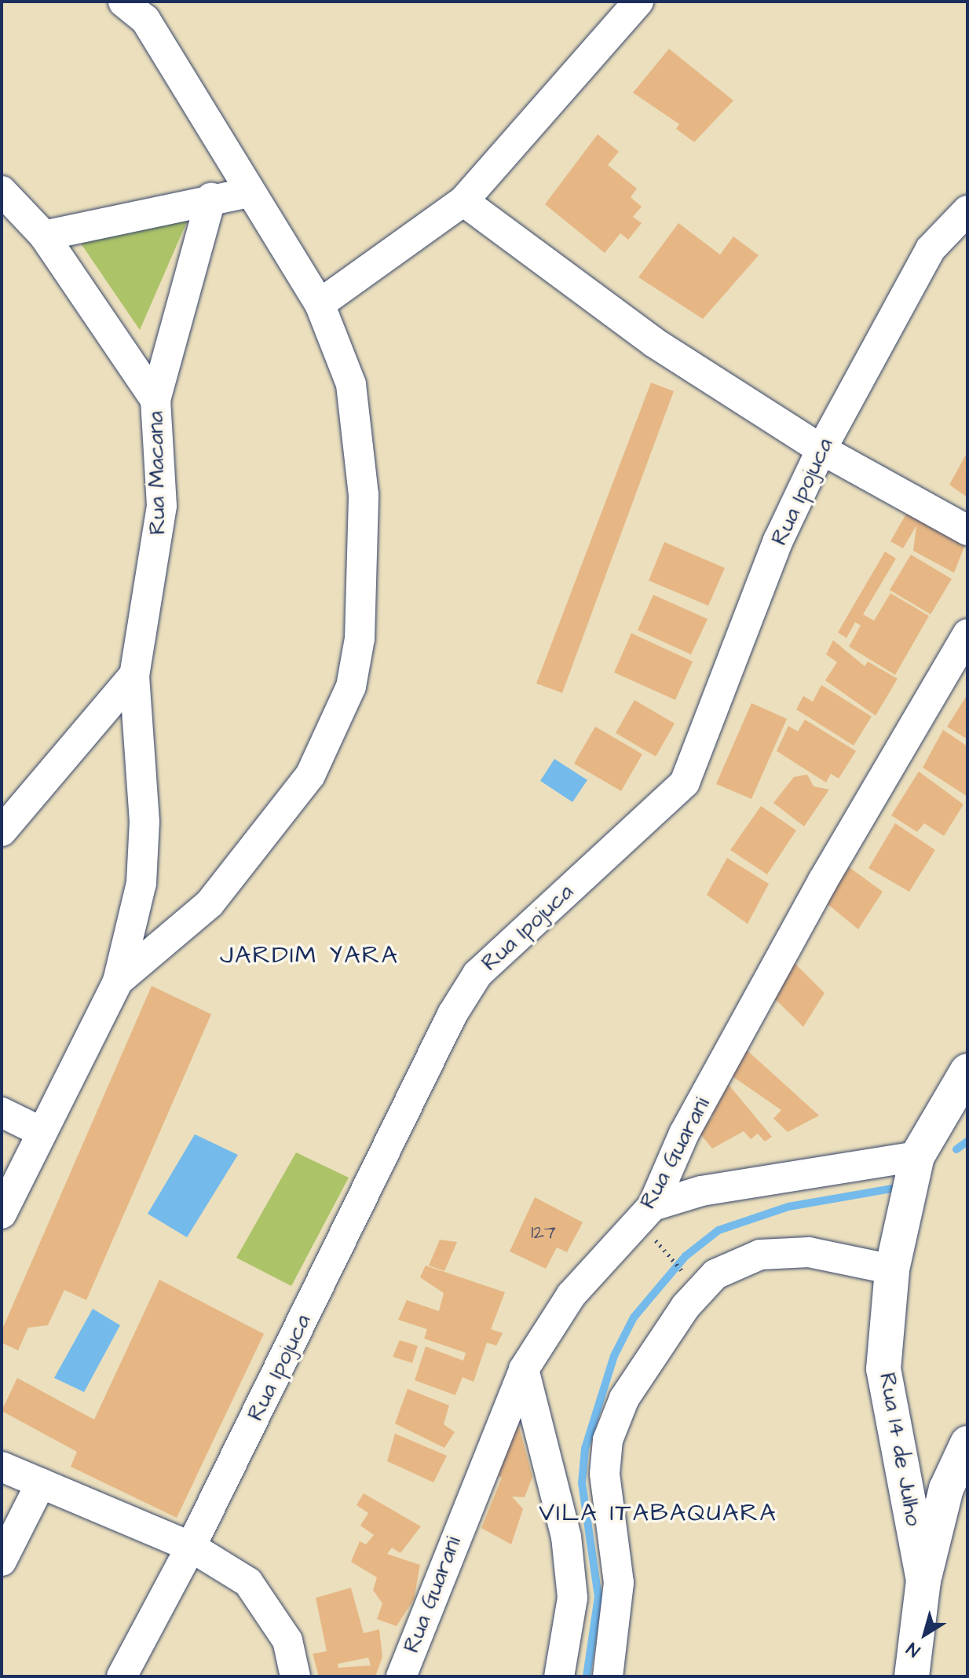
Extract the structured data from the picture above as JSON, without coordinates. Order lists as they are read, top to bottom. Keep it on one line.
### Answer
{"streets":{"street":["Rua Macana","Rua Ipojuca","Rua Guarani","Rua 14 de Julho"]},"districts":["JARDIM YARA","VILA ITABAQUARA"],"house_numbers":["127"],"north":"bottom left"}
